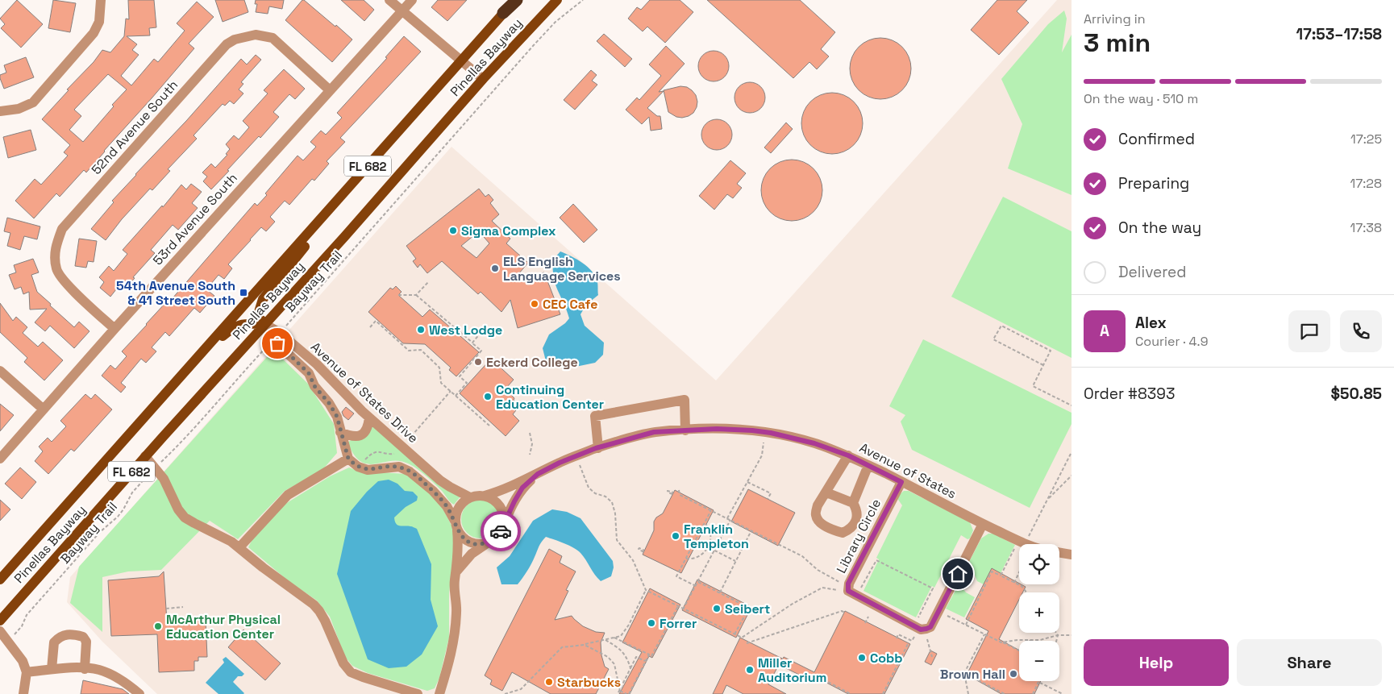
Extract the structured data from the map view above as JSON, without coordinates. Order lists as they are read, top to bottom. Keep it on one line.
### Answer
{"streets":{"main road":["Pinellas Bayway","FL 682"],"street":["52nd Avenue South","53rd Avenue South","Avenue of States Drive","Avenue of States","Library Circle"],"path":["Bayway Trail"]},"crossings":[["Pinellas Bayway","Avenue of States Drive"],["52nd Avenue South","53rd Avenue South"],["Bayway Trail","Avenue of States Drive"],["Avenue of States Drive","Avenue of States"],["Avenue of States","Library Circle"]],"places":{"other":["Sigma Complex","ELS English Language Services","CEC Cafe","West Lodge","Eckerd College","Continuing Education Center","Franklin Templeton","Seibert","Forrer","McArthur Physical Education Center","Cobb","Miller Auditorium","Brown Hall","Starbucks"],"transit":["54th Avenue South & 41 Street South"]},"page":{"heading":["3 min","Arriving in","17:53–17:58"],"panel":["Alex","Courier · 4.9","Order #8393","$50.85"],"bar":"On the way · 510 m","list":[["Confirmed","17:25"],["Preparing","17:28"],["On the way","17:38"],"Delivered"],"round":"A","map_buttons":["+","−"],"buttons":["Help","Share"]}}
